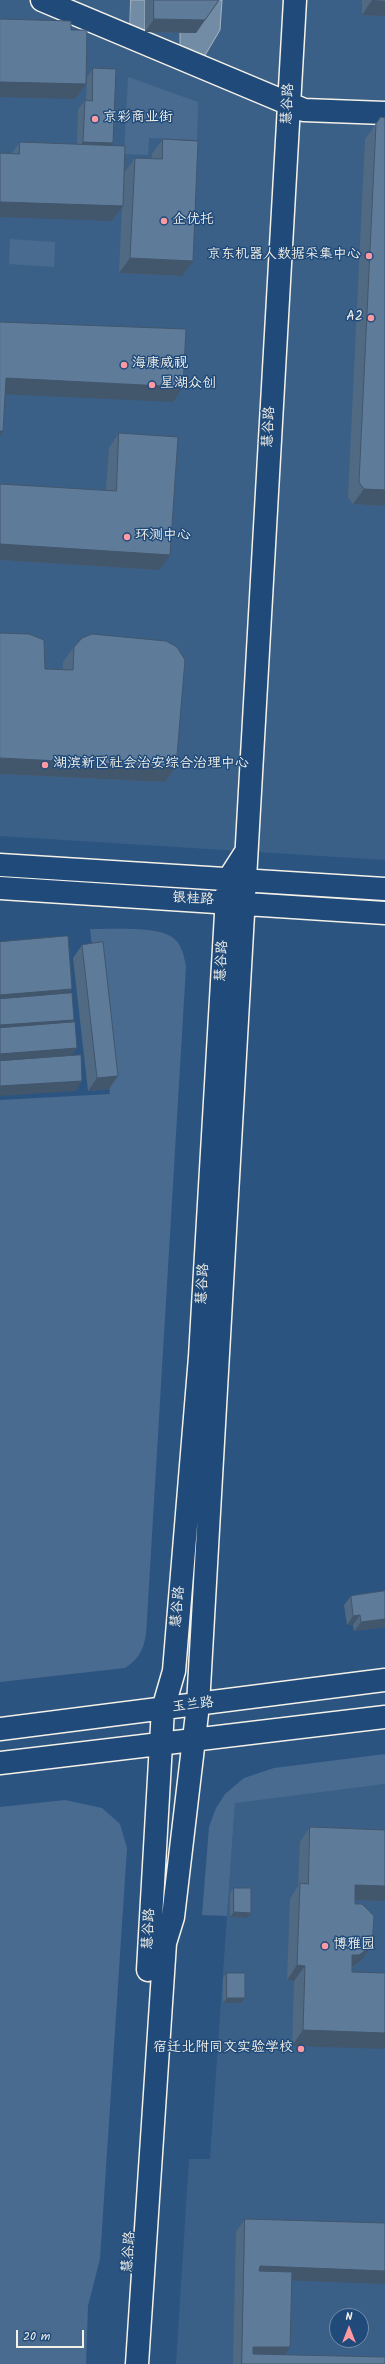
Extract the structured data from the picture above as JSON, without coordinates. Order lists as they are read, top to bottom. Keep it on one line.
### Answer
{"streets":{"street":["慧谷路","银桂路","玉兰路"]},"crossings":[["慧谷路","银桂路"],["慧谷路","玉兰路"]],"places":["京彩商业街","企优托","京东机器人数据采集中心","A2","海康威视","星湖众创","环测中心","湖滨新区社会治安综合治理中心","博雅园","宿迁北附同文实验学校"],"scale_bar":"20 m","north":"top"}
